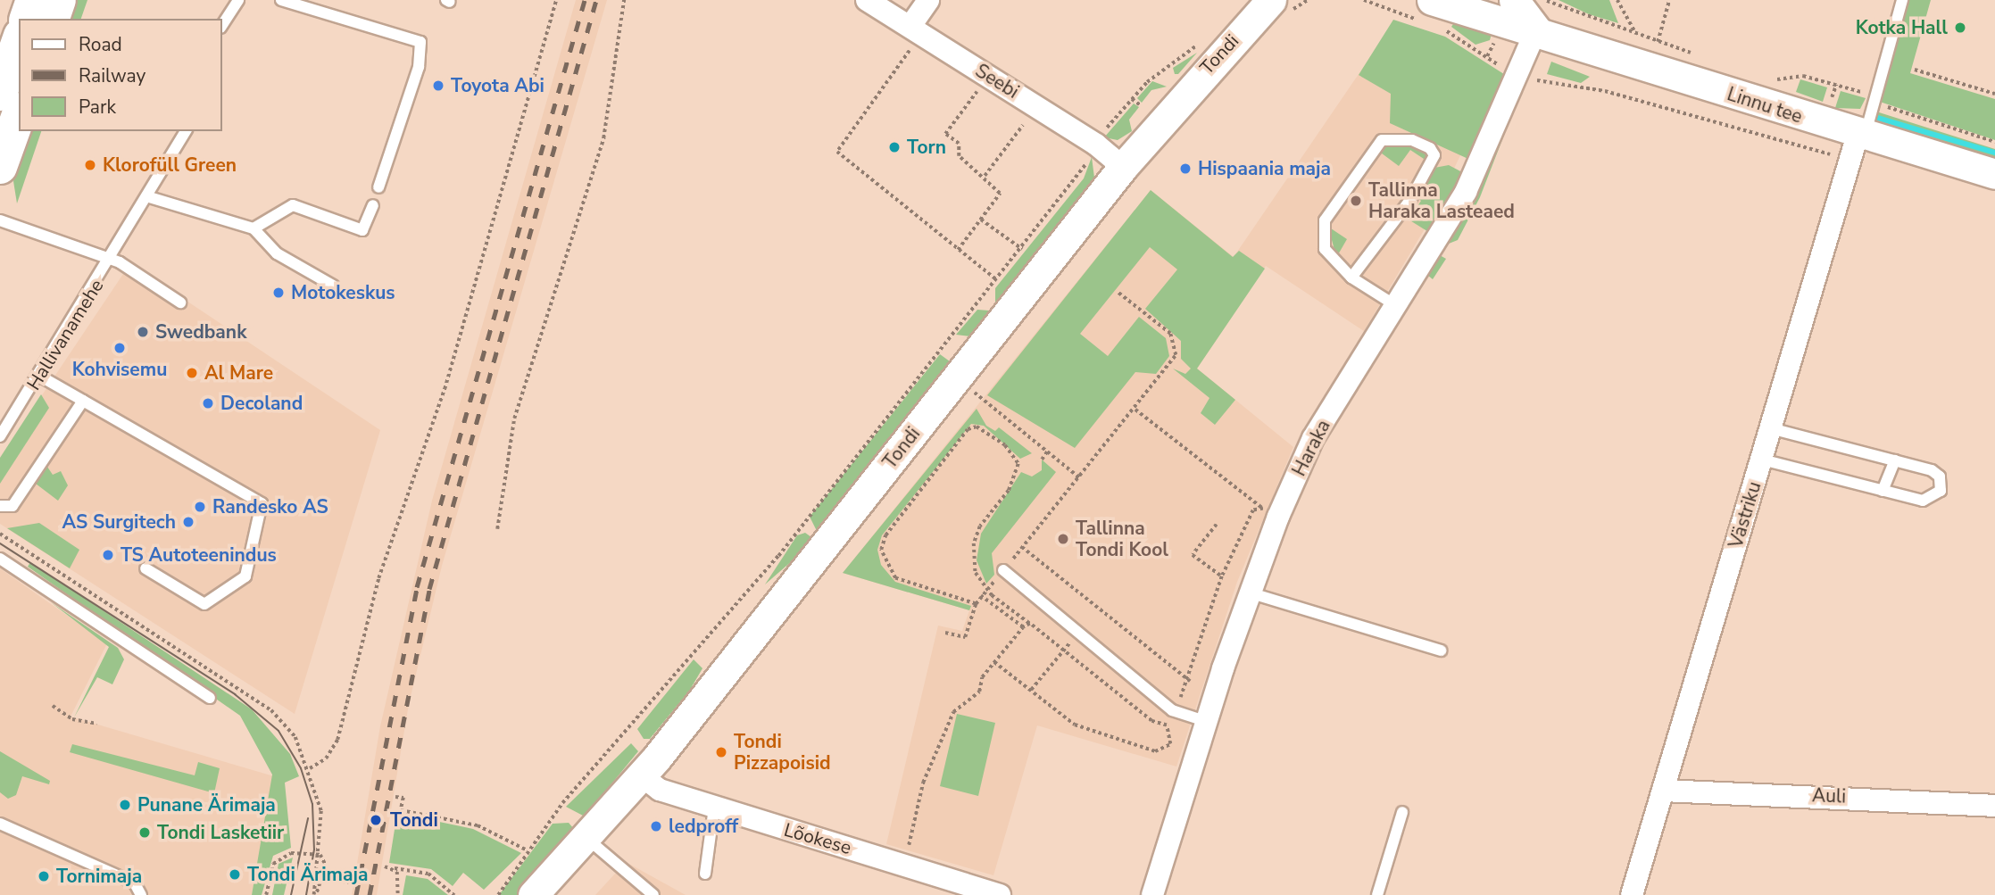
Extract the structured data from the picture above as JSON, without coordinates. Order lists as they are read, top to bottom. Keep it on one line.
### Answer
{"streets":{"street":["Tondi","Seebi","Linnu tee","Haraka","Västriku","Auli","Lõokese"],"lane":["Hallivanamehe"]},"crossings":[["Tondi","Seebi"],["Tondi","Lõokese"],["Linnu tee","Haraka"],["Linnu tee","Västriku"],["Västriku","Auli"]],"places":["Kotka Hall","Toyota Abi","Torn","Klorofüll Green","Hispaania maja","Tallinna Haraka Lasteaed","Motokeskus","Swedbank","Kohvisemu","Al Mare","Decoland","Randesko AS","AS Surgitech","Tallinna Tondi Kool","TS Autoteenindus","Tondi Pizzapoisid","Punane Ärimaja","Tondi","ledproff","Tondi Lasketiir","Tondi Ärimaja","Tornimaja"],"legend":["Road","Railway","Park"]}
